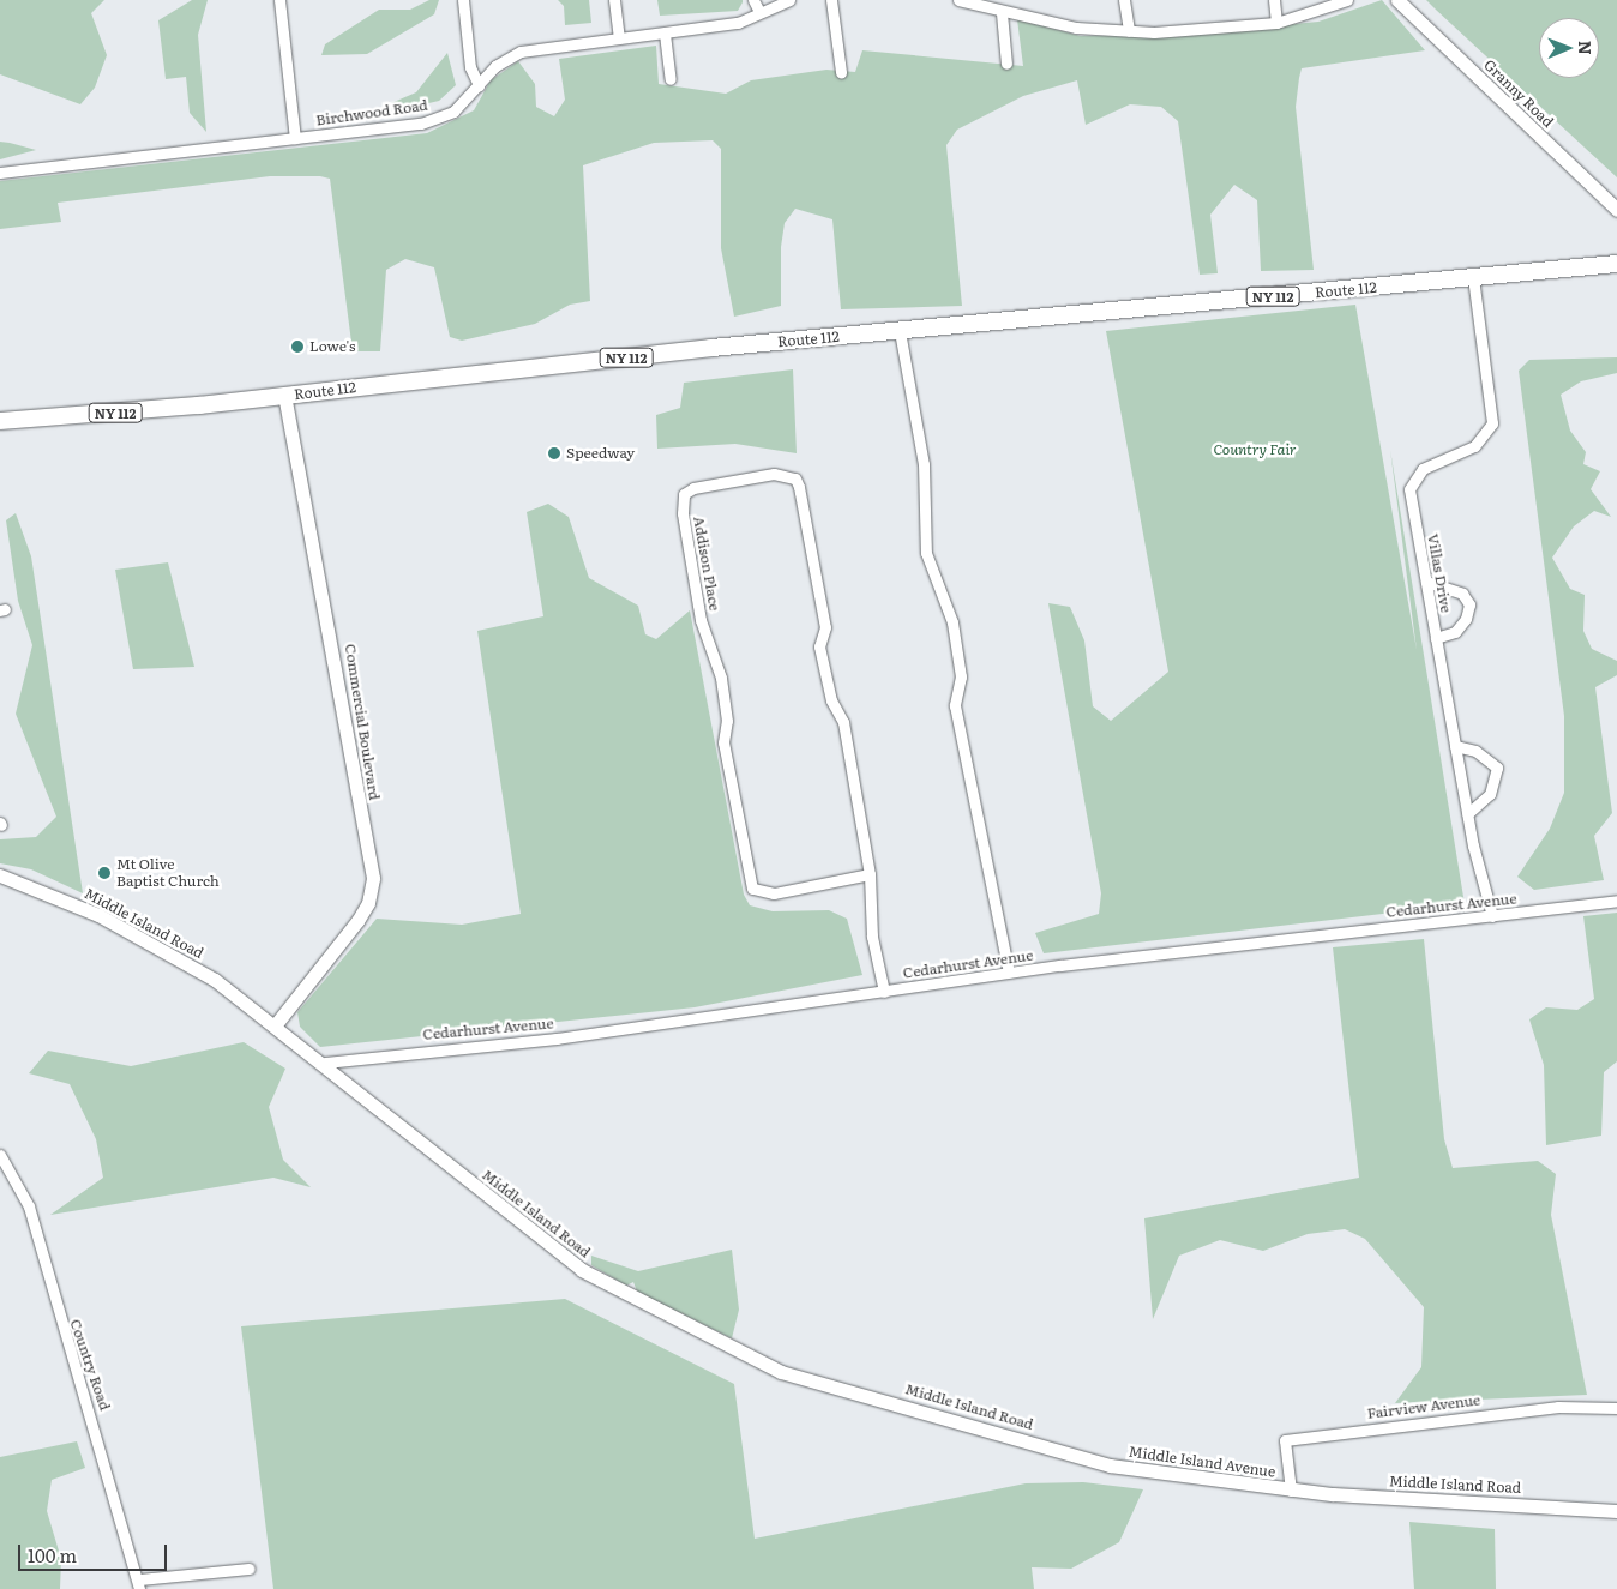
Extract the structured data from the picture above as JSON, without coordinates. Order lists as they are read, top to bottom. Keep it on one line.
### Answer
{"streets":{"main road":["Route 112","NY 112"],"street":["Granny Road","Birchwood Road","Addison Place","Villas Drive","Commercial Boulevard","Cedarhurst Avenue","Middle Island Road","Country Road","Fairview Avenue","Middle Island Avenue"]},"crossings":[["Route 112","Villas Drive"],["Route 112","Commercial Boulevard"],["Addison Place","Cedarhurst Avenue"],["Villas Drive","Cedarhurst Avenue"],["Commercial Boulevard","Middle Island Road"],["Cedarhurst Avenue","Middle Island Road"],["Middle Island Road","Fairview Avenue"],["Middle Island Road","Middle Island Avenue"],["Fairview Avenue","Middle Island Avenue"]],"parks":["Country Fair"],"places":["Lowe's","Speedway","Mt Olive Baptist Church"],"scale_bar":"100 m","north":"right"}
